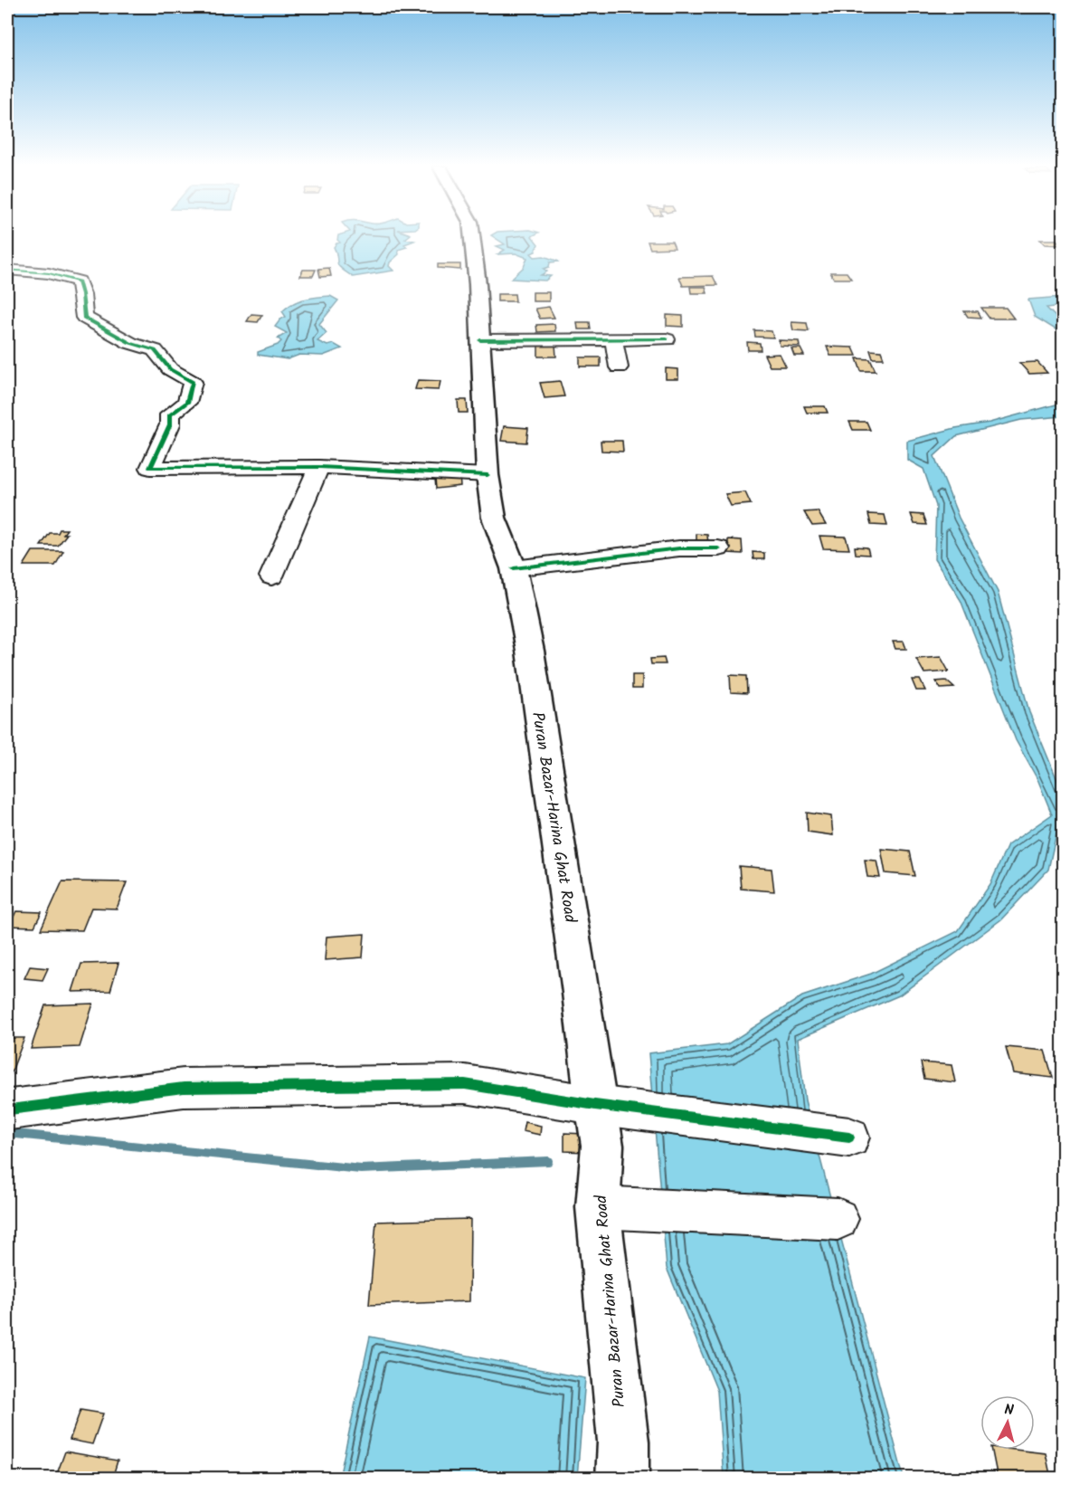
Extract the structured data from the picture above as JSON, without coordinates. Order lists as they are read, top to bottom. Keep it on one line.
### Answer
{"streets":{"main road":["Puran Bazar-Harina Ghat Road"]},"north":"top"}
